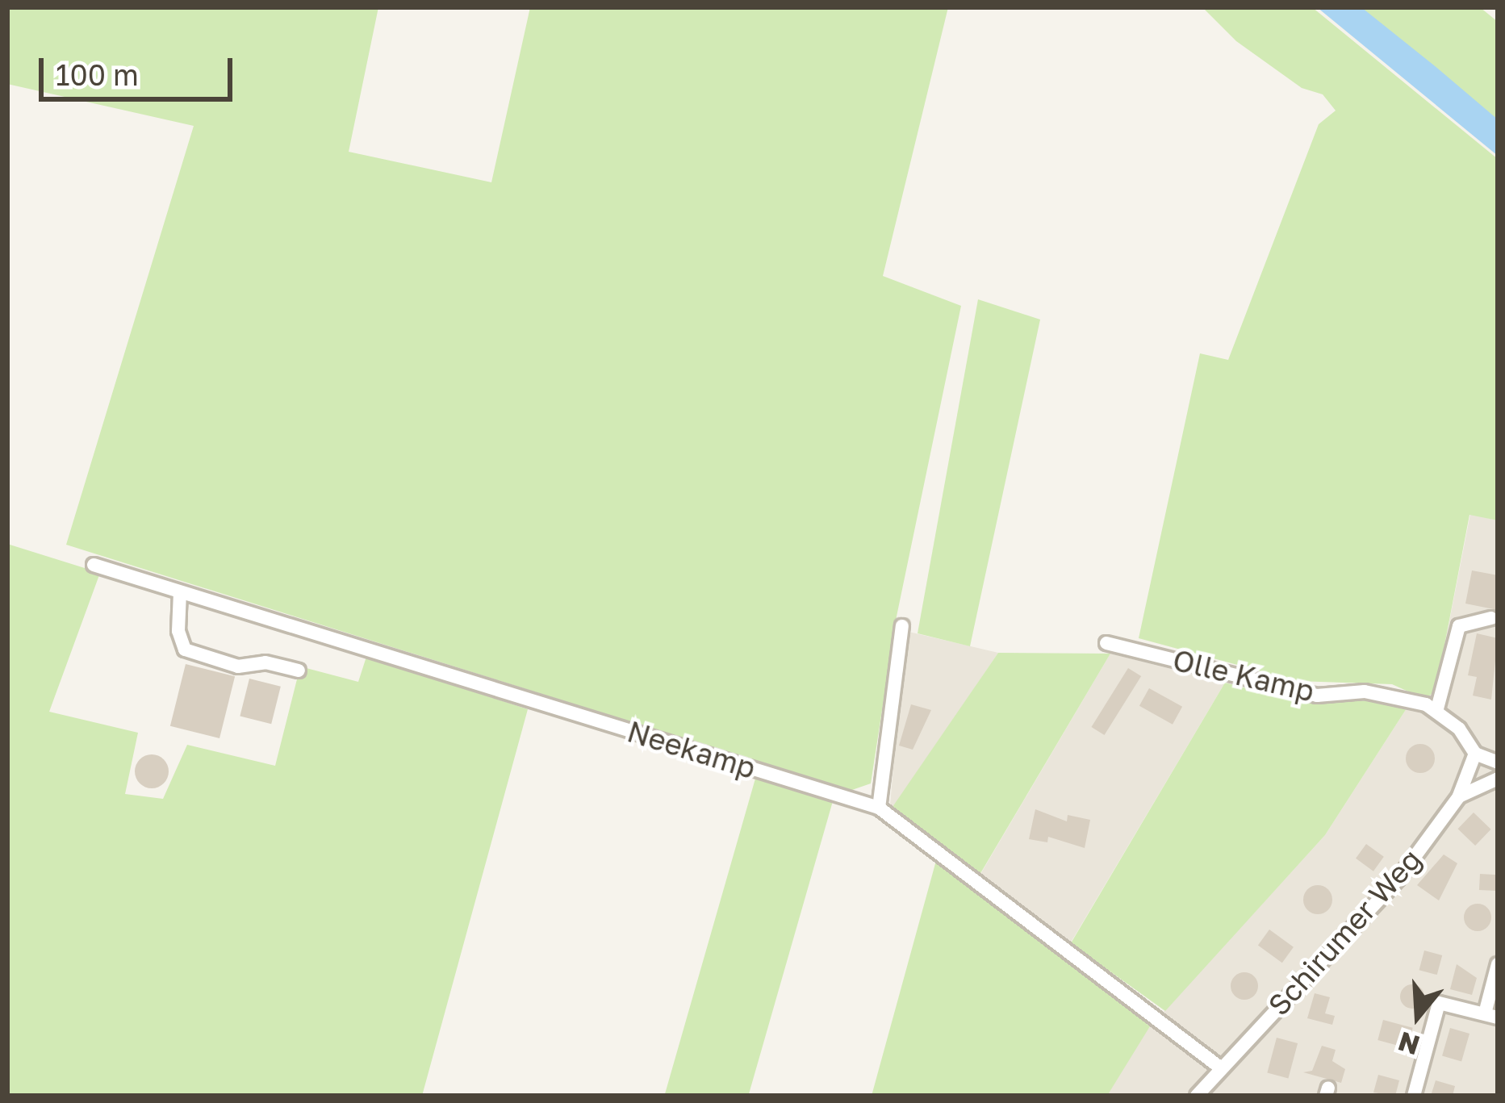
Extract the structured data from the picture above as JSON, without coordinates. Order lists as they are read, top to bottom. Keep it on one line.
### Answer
{"streets":{"street":["Olle Kamp","Neekamp","Schirumer Weg"]},"crossings":[["Neekamp","Schirumer Weg"]],"scale_bar":"100 m","north":"bottom"}
